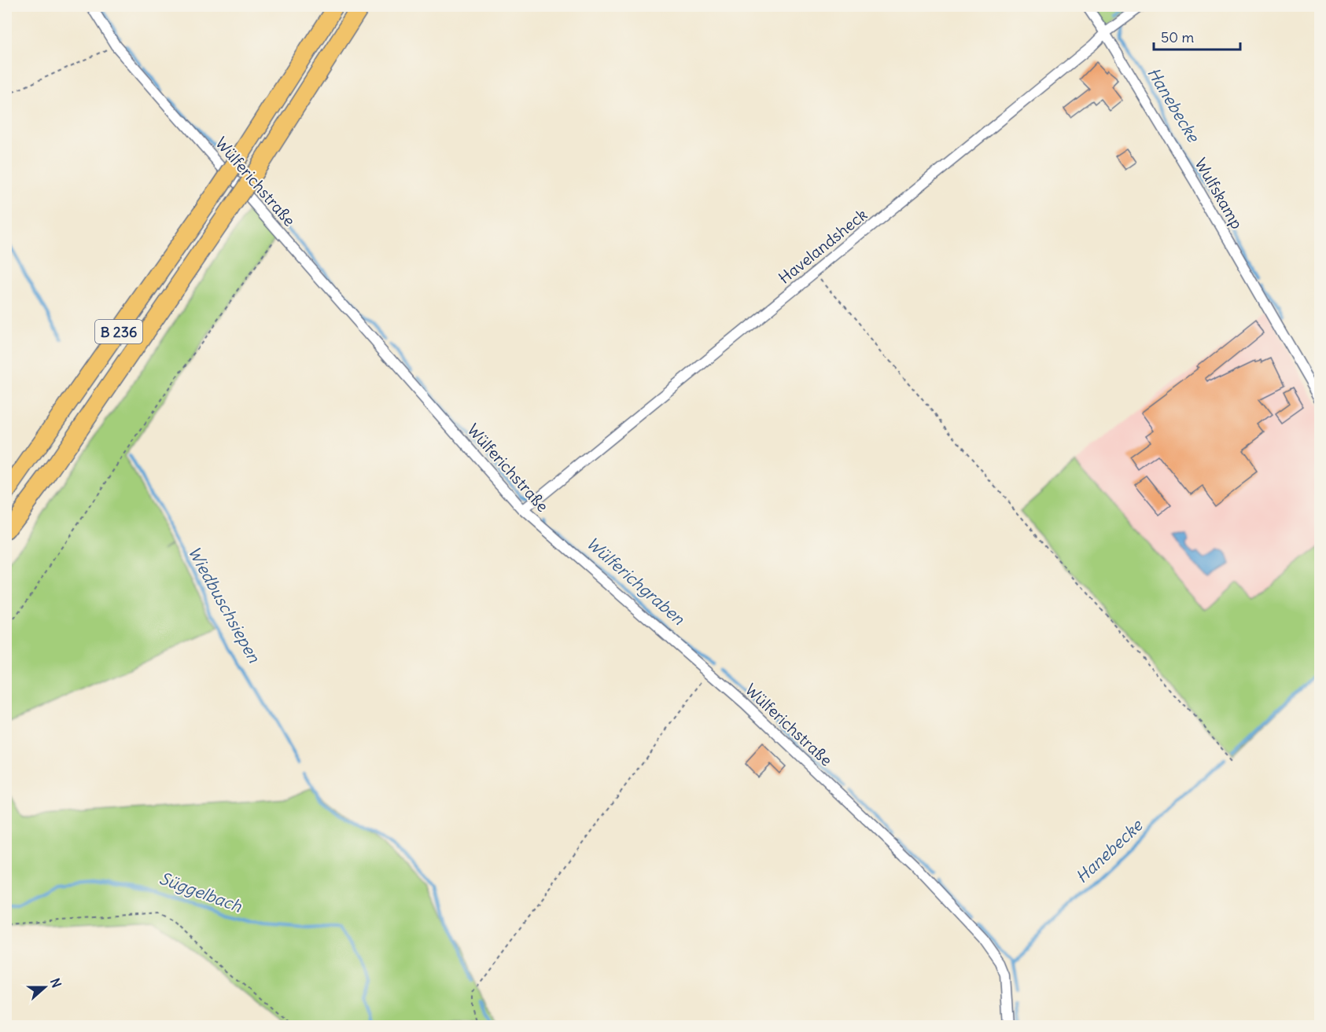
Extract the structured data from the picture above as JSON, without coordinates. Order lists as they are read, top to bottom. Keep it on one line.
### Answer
{"streets":{"highway":["B 236"],"street":["Wülferichstraße","Wulfskamp","Havelandsheck"]},"crossings":[["Wülferichstraße","Havelandsheck"],["Wulfskamp","Havelandsheck"]],"water":["Hanebecke","Wülferichgraben","Wiedbuschsiepen","Süggelbach"],"scale_bar":"50 m","north":"right"}
